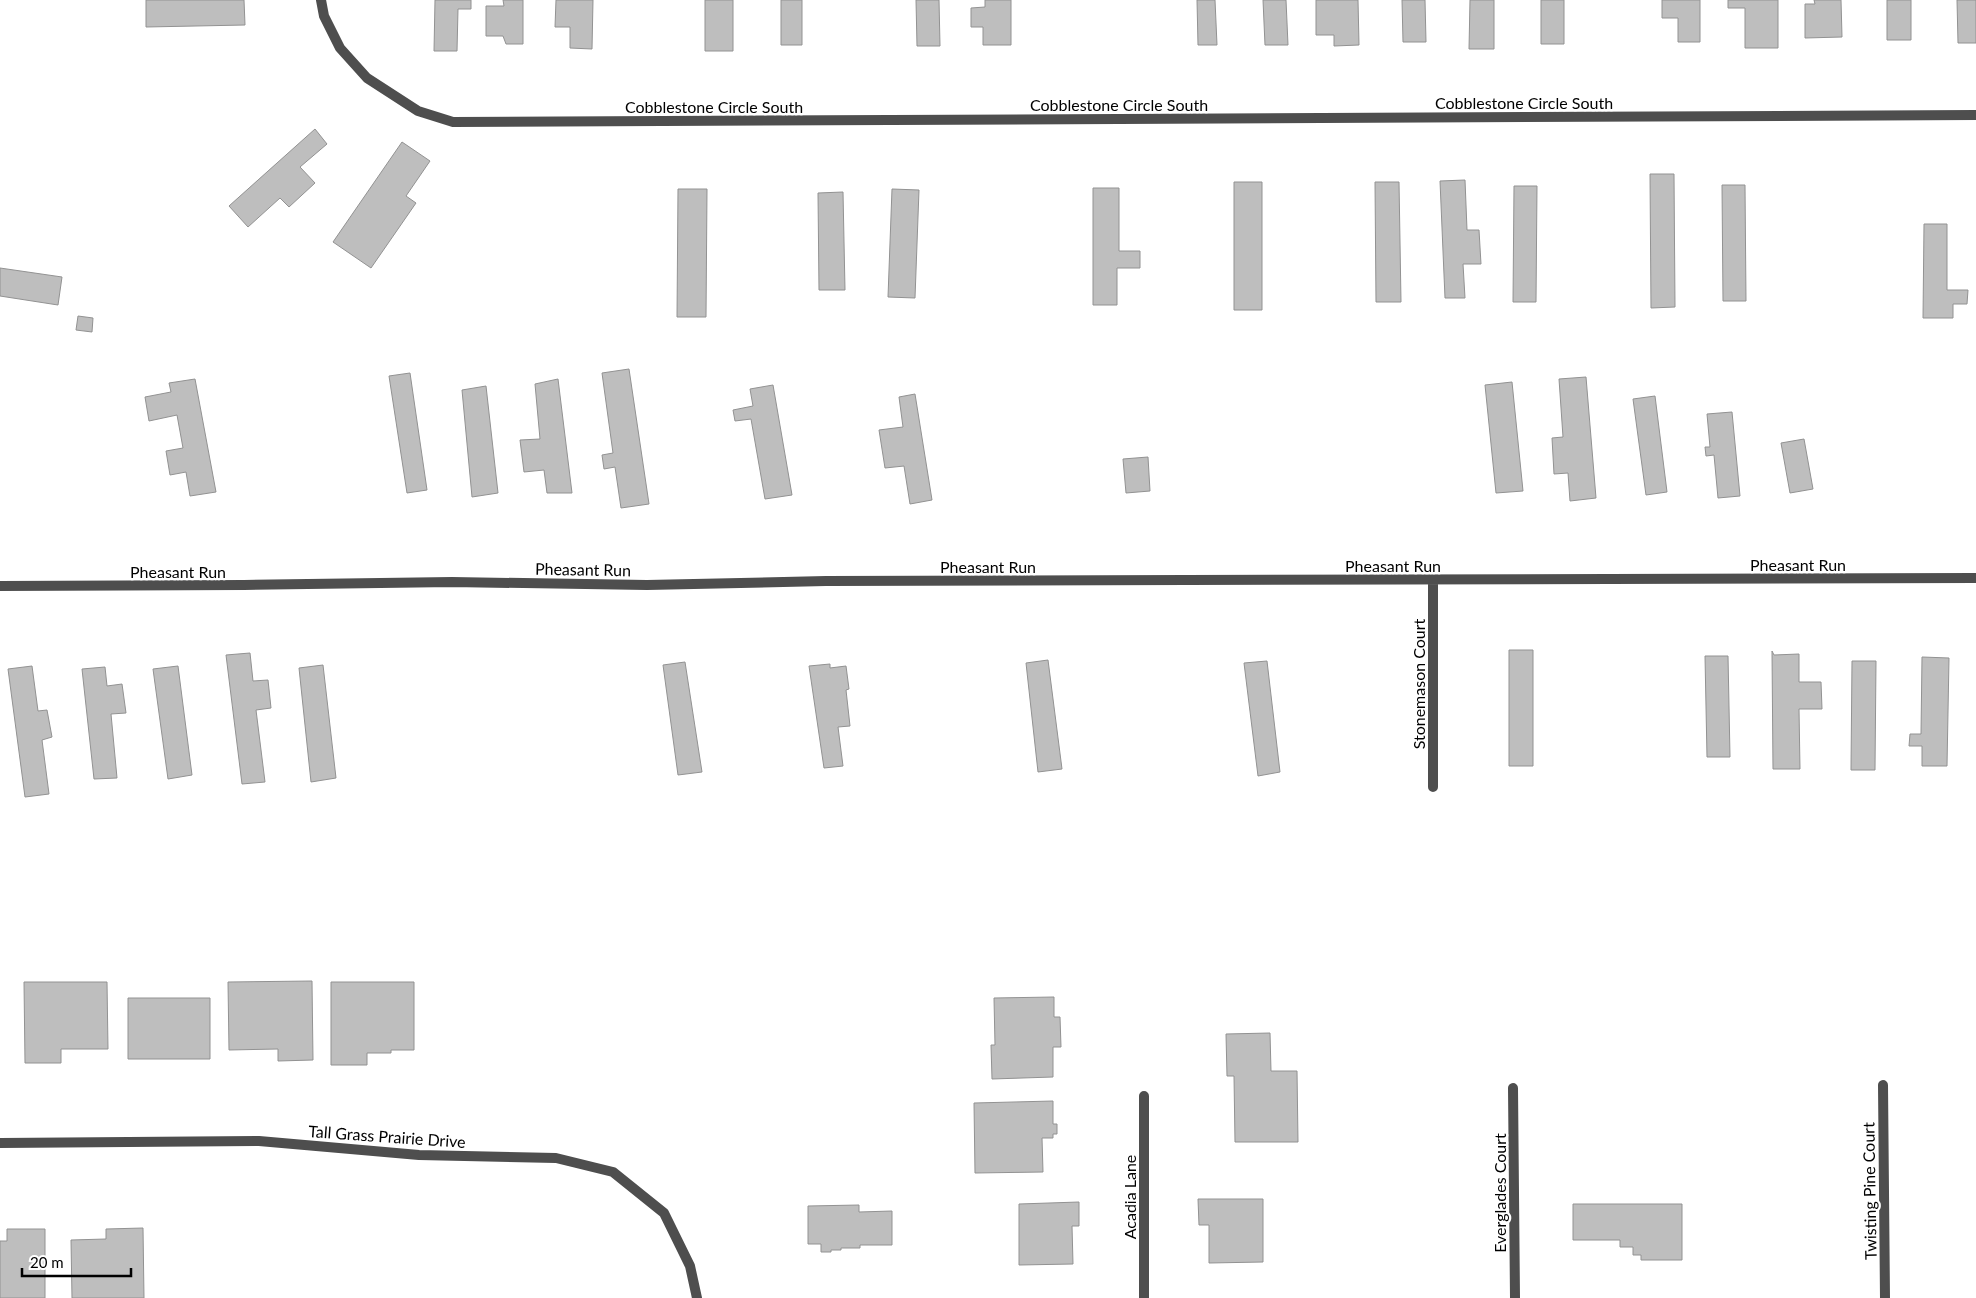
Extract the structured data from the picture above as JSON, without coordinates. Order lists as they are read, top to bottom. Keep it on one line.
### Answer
{"streets":{"street":["Cobblestone Circle South","Pheasant Run","Stonemason Court","Tall Grass Prairie Drive","Twisting Pine Court","Everglades Court","Acadia Lane"]},"crossings":[["Pheasant Run","Stonemason Court"]],"scale_bar":"20 m"}
